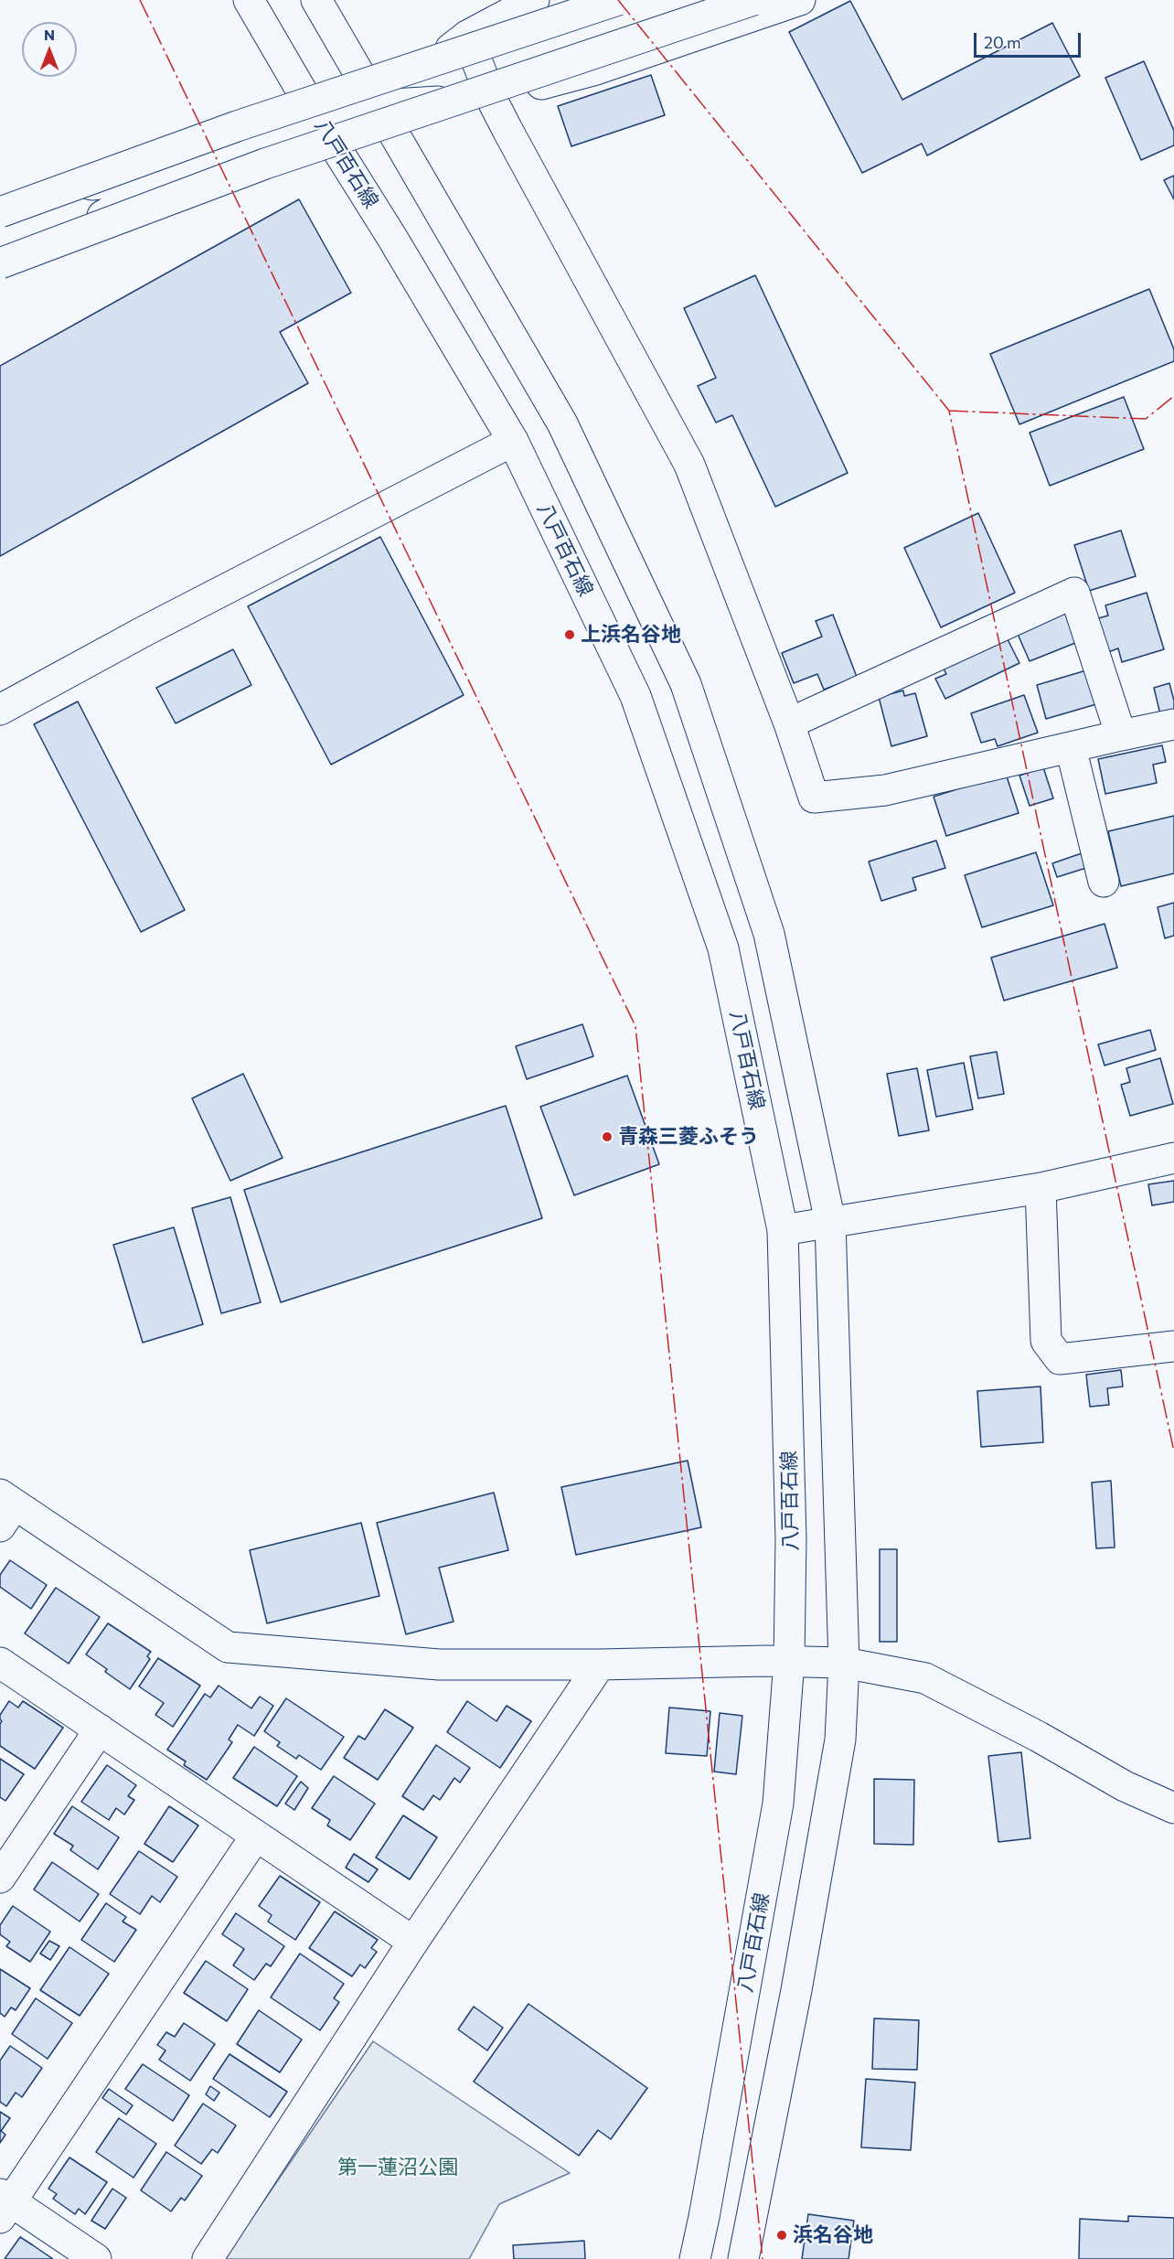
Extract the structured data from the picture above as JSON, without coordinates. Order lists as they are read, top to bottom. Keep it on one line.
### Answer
{"streets":{"street":["八戸百石線"]},"parks":["第一蓮沼公園"],"places":["上浜名谷地","青森三菱ふそう","浜名谷地"],"scale_bar":"20 m","north":"top"}
